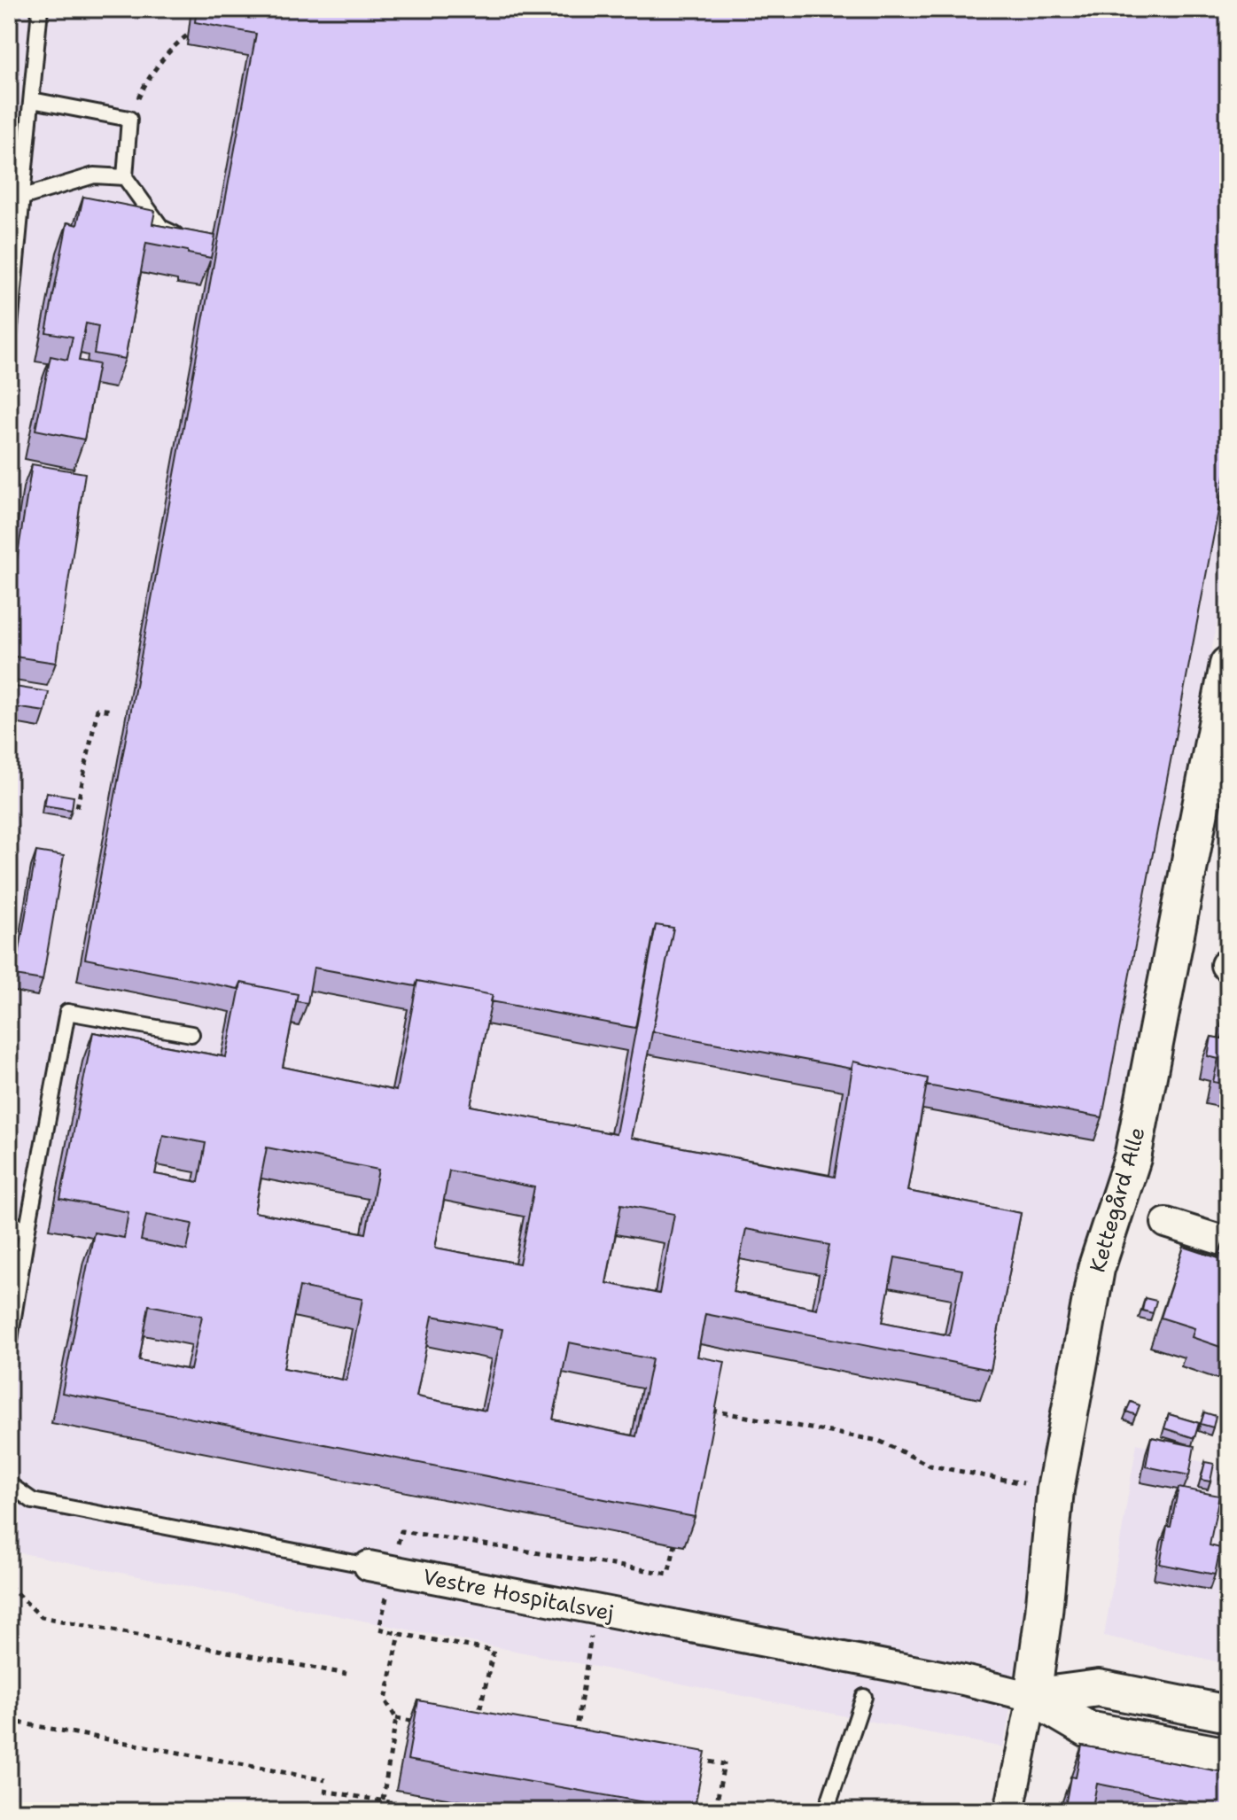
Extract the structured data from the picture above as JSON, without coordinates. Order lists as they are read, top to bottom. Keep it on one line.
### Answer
{"streets":{"street":["Kettegård Alle","Vestre Hospitalsvej"]},"crossings":[["Kettegård Alle","Vestre Hospitalsvej"]]}
